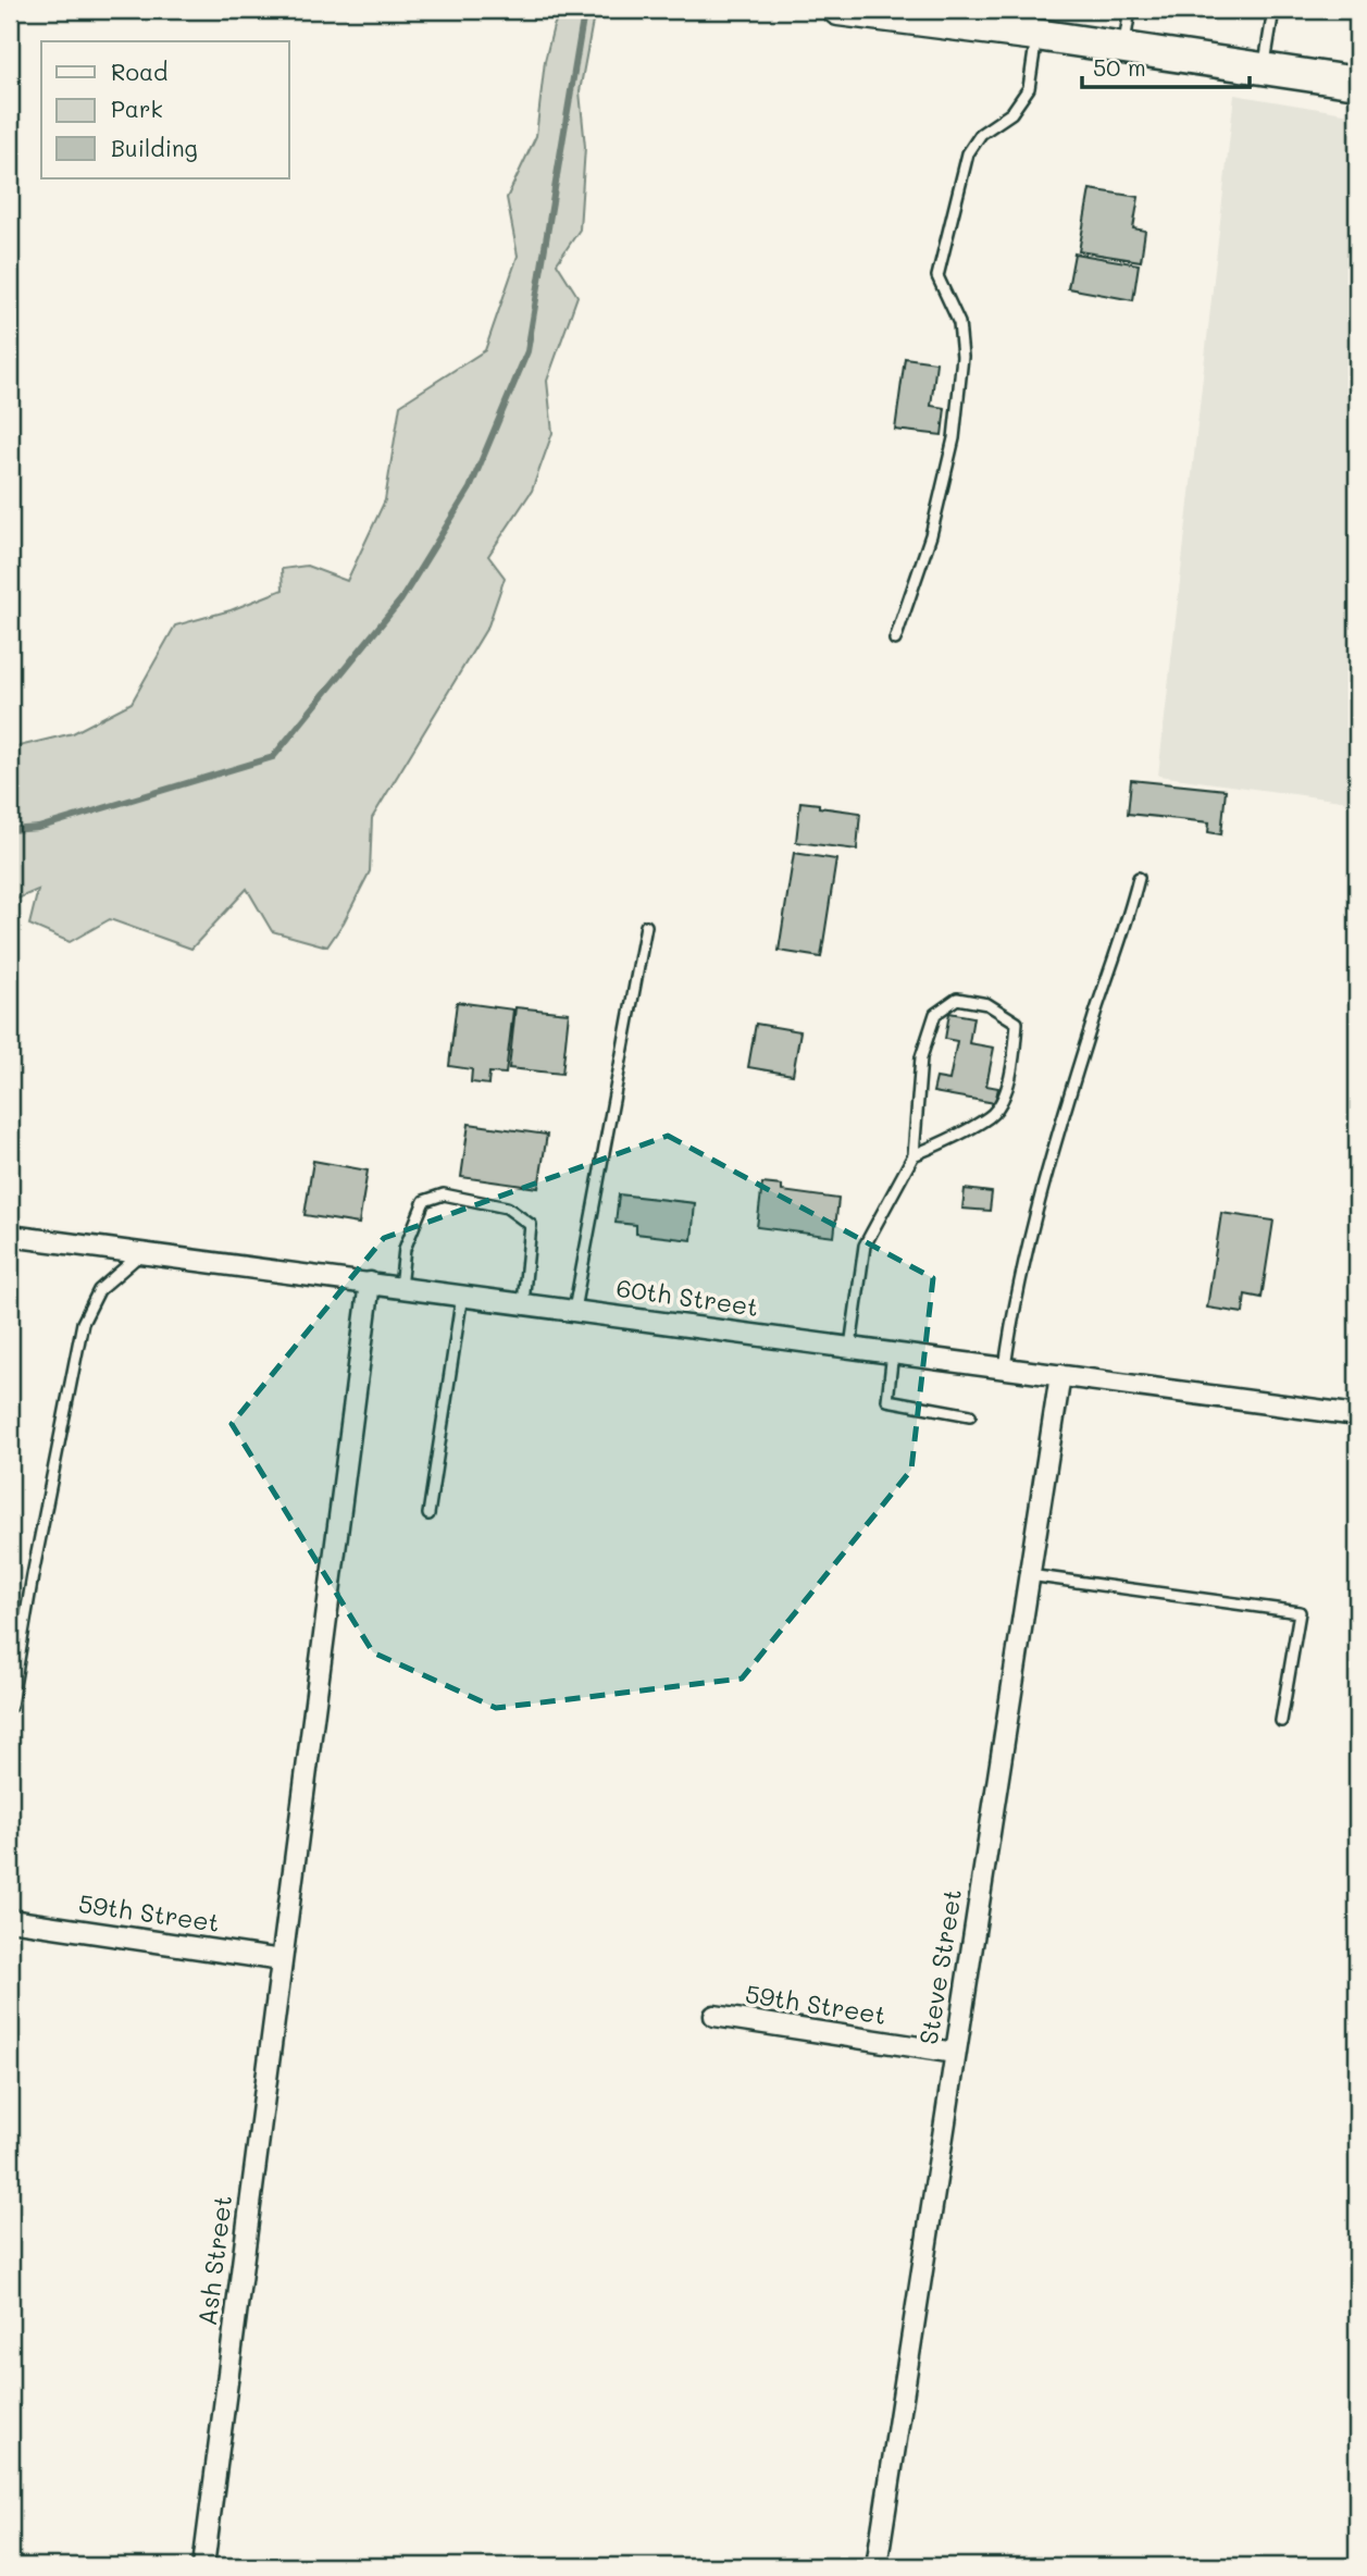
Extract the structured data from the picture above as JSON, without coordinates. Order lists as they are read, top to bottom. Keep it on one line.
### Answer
{"streets":{"street":["60th Street","59th Street","Steve Street","Ash Street"]},"crossings":[["60th Street","Steve Street"],["60th Street","Ash Street"],["59th Street","Steve Street"],["59th Street","Ash Street"]],"legend":["Road","Park","Building"],"scale_bar":"50 m"}
